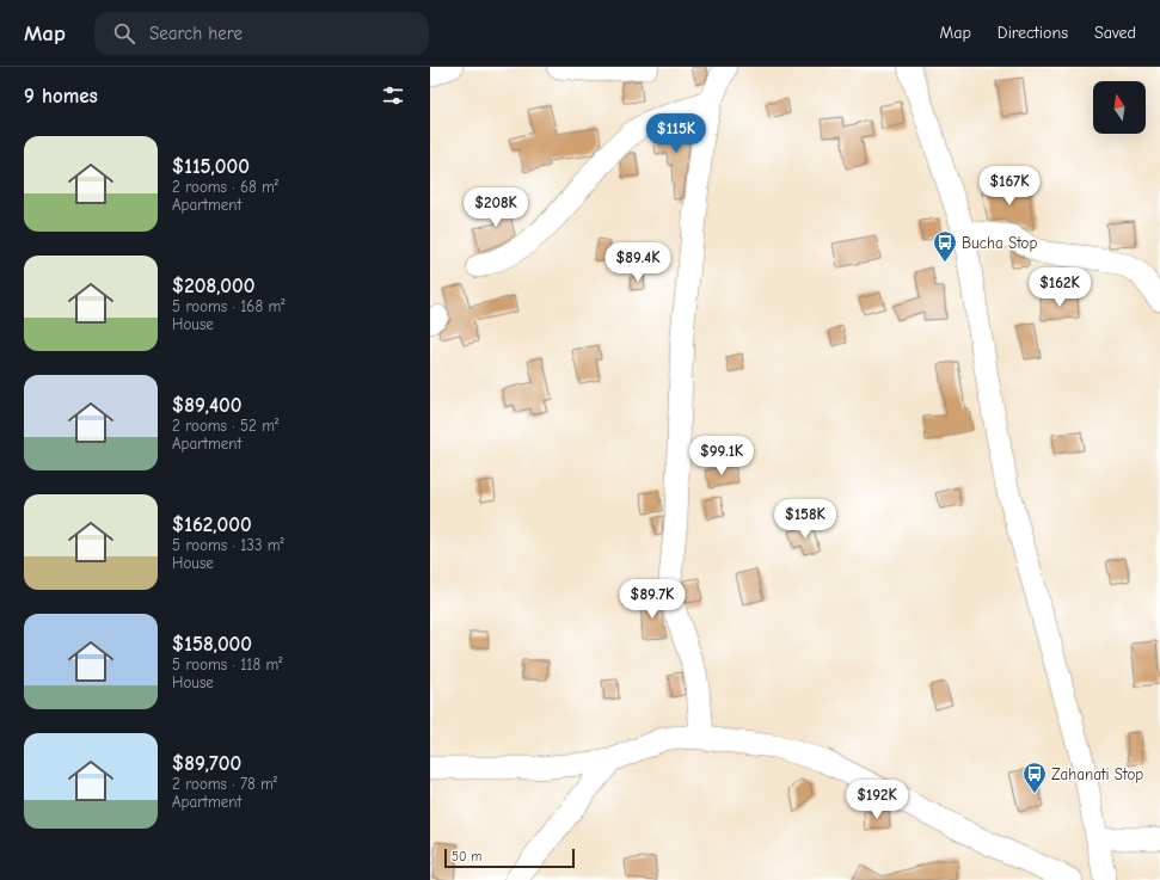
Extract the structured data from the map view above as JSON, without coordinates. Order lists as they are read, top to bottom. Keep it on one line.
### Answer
{"places":{"bus stop":["Bucha Stop","Zahanati Stop"]},"scale_bar":"50 m","north":"top","page":{"header":"Map","search":"Search here","nav":["Map","Directions","Saved"],"heading":"9 homes","price":["$115K","$167K","$208K","$89.4K","$162K","$99.1K","$158K","$89.7K","$192K"],"list":[{"name":"$115,000","note":"2 rooms · 68 m² · Apartment"},{"name":"$208,000","note":"5 rooms · 168 m² · House"},{"name":"$89,400","note":"2 rooms · 52 m² · Apartment"},{"name":"$162,000","note":"5 rooms · 133 m² · House"},{"name":"$158,000","note":"5 rooms · 118 m² · House"},{"name":"$89,700","note":"2 rooms · 78 m² · Apartment"}],"scale":"50 m"}}
